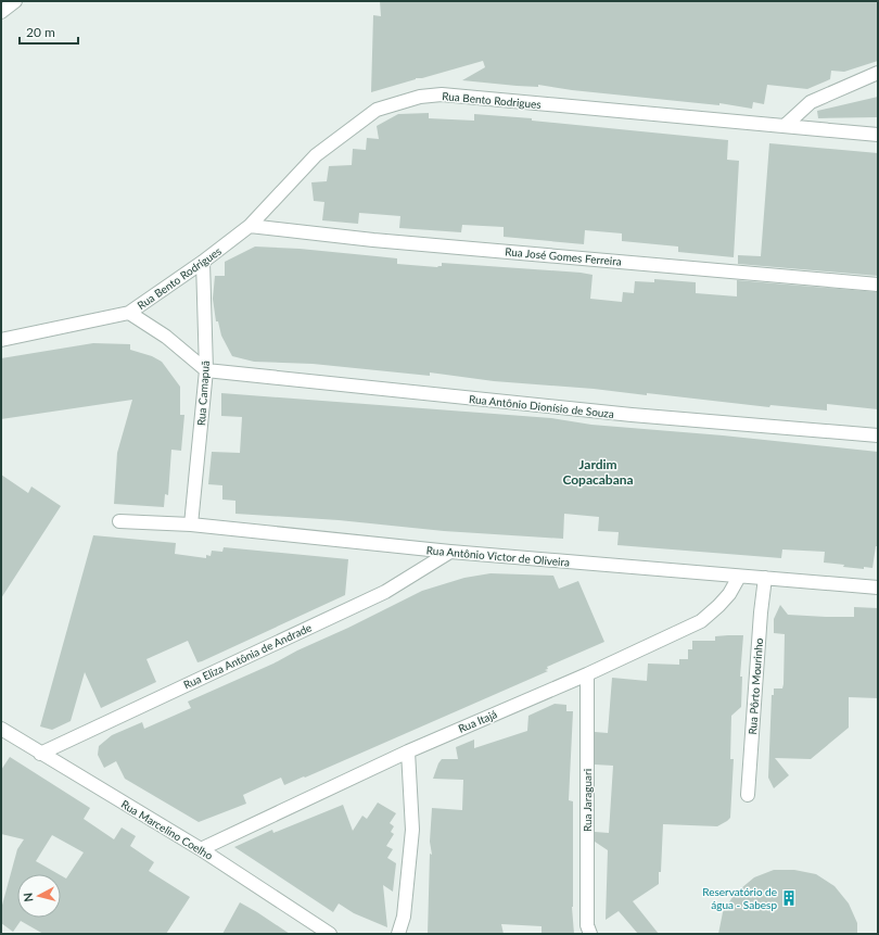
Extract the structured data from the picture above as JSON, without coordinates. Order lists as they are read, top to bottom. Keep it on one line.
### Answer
{"streets":{"street":["Rua Bento Rodrigues","Rua José Gomes Ferreira","Rua Camapuã","Rua Antônio Dionísio de Souza","Rua Antônio Victor de Oliveira","Rua Eliza Antônia de Andrade","Rua Pôrto Mourinho","Rua Itajá","Rua Jaraguari","Rua Marcelino Coelho"]},"crossings":[["Rua Bento Rodrigues","Rua José Gomes Ferreira"],["Rua Bento Rodrigues","Rua Camapuã"],["Rua Camapuã","Rua Antônio Dionísio de Souza"],["Rua Camapuã","Rua Antônio Victor de Oliveira"],["Rua Antônio Victor de Oliveira","Rua Eliza Antônia de Andrade"],["Rua Antônio Victor de Oliveira","Rua Pôrto Mourinho"],["Rua Antônio Victor de Oliveira","Rua Itajá"],["Rua Eliza Antônia de Andrade","Rua Marcelino Coelho"],["Rua Itajá","Rua Jaraguari"],["Rua Itajá","Rua Marcelino Coelho"]],"districts":["Jardim Copacabana"],"places":{"building":["Reservatório de água - Sabesp"]},"scale_bar":"20 m","north":"left"}
